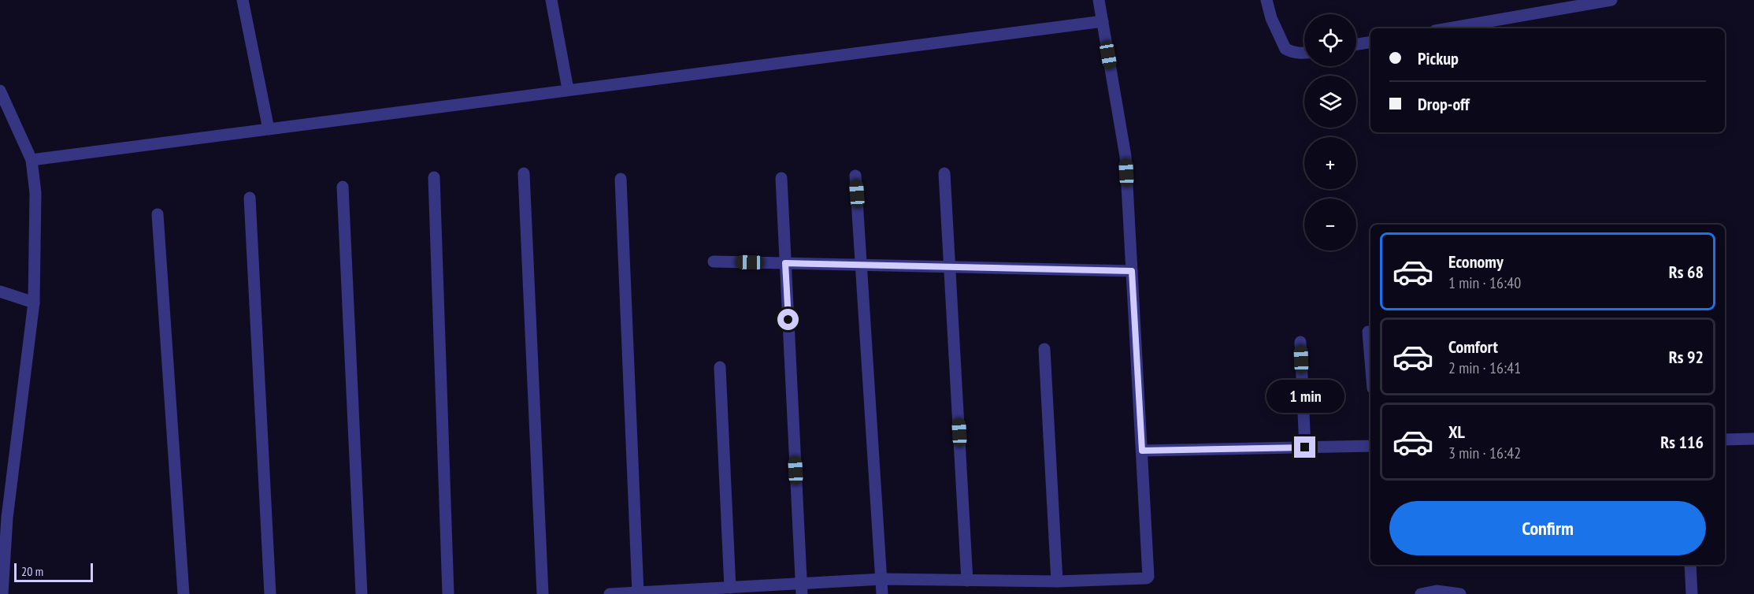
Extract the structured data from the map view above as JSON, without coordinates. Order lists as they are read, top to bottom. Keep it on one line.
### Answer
{"scale_bar":"20 m","page":{"map_buttons":["+","−"],"banner":["Pickup","Drop-off"],"list":[{"name":"Economy","note":"1 min · 16:40","value":"Rs 68"},{"name":"Comfort","note":"2 min · 16:41","value":"Rs 92"},{"name":"XL","note":"3 min · 16:42","value":"Rs 116"}],"bubble":"1 min","buttons":"Confirm","scale":"20 m"}}
